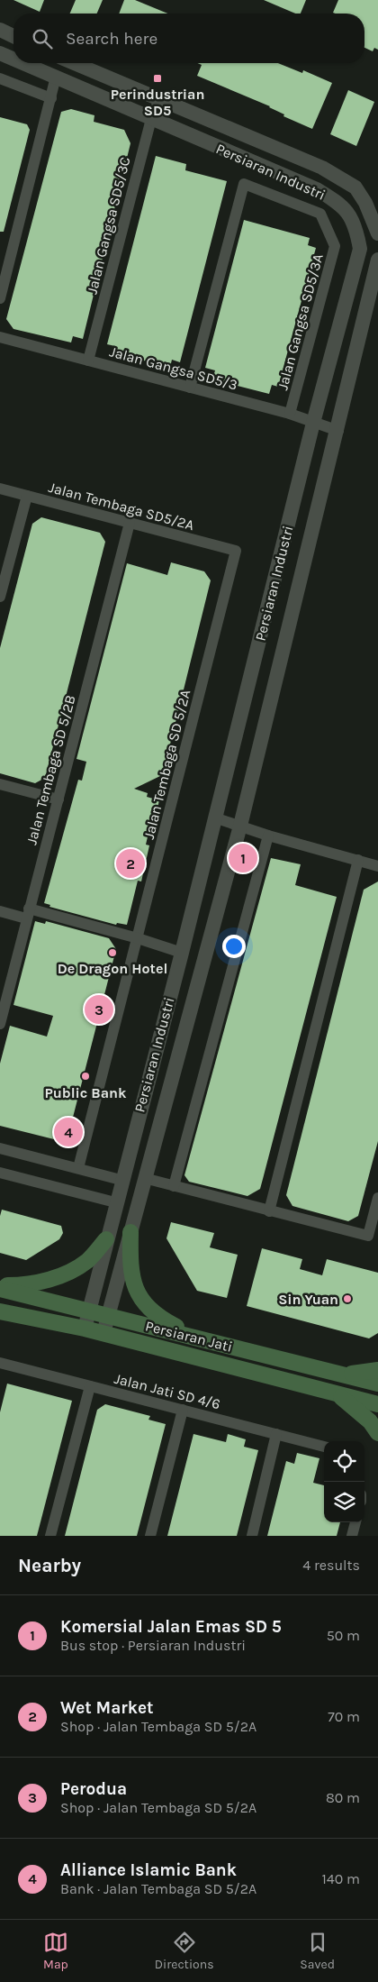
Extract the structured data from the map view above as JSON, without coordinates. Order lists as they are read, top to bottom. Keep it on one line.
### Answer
{"streets":{"main road":["Persiaran Jati"],"street":["Persiaran Industri","Jalan Gangsa SD5/3C","Jalan Gangsa SD5/3A","Jalan Gangsa SD5/3","Jalan Tembaga SD5/2A","Jalan Tembaga SD 5/2A","Jalan Tembaga SD 5/2B","Jalan Jati SD 4/6"]},"crossings":[["Persiaran Industri","Jalan Gangsa SD5/3C"],["Persiaran Industri","Jalan Gangsa SD5/3"],["Persiaran Industri","Persiaran Jati"],["Jalan Gangsa SD5/3C","Jalan Gangsa SD5/3"],["Jalan Gangsa SD5/3A","Jalan Gangsa SD5/3"],["Jalan Tembaga SD5/2A","Jalan Tembaga SD 5/2A"],["Jalan Tembaga SD5/2A","Jalan Tembaga SD 5/2B"]],"places":{"transit":["Perindustrian SD5"],"other":["De Dragon Hotel","Public Bank","Sin Yuan"]},"page":{"search":"Search here","pins":["1","2","3","4"],"heading":["Nearby","4 results"],"list":[{"mark":"1","name":"Komersial Jalan Emas SD 5","note":"Bus stop · Persiaran Industri","value":"50 m"},{"mark":"2","name":"Wet Market","note":"Shop · Jalan Tembaga SD 5/2A","value":"70 m"},{"mark":"3","name":"Perodua","note":"Shop · Jalan Tembaga SD 5/2A","value":"80 m"},{"mark":"4","name":"Alliance Islamic Bank","note":"Bank · Jalan Tembaga SD 5/2A","value":"140 m"}],"nav":["Map","Directions","Saved"]}}
